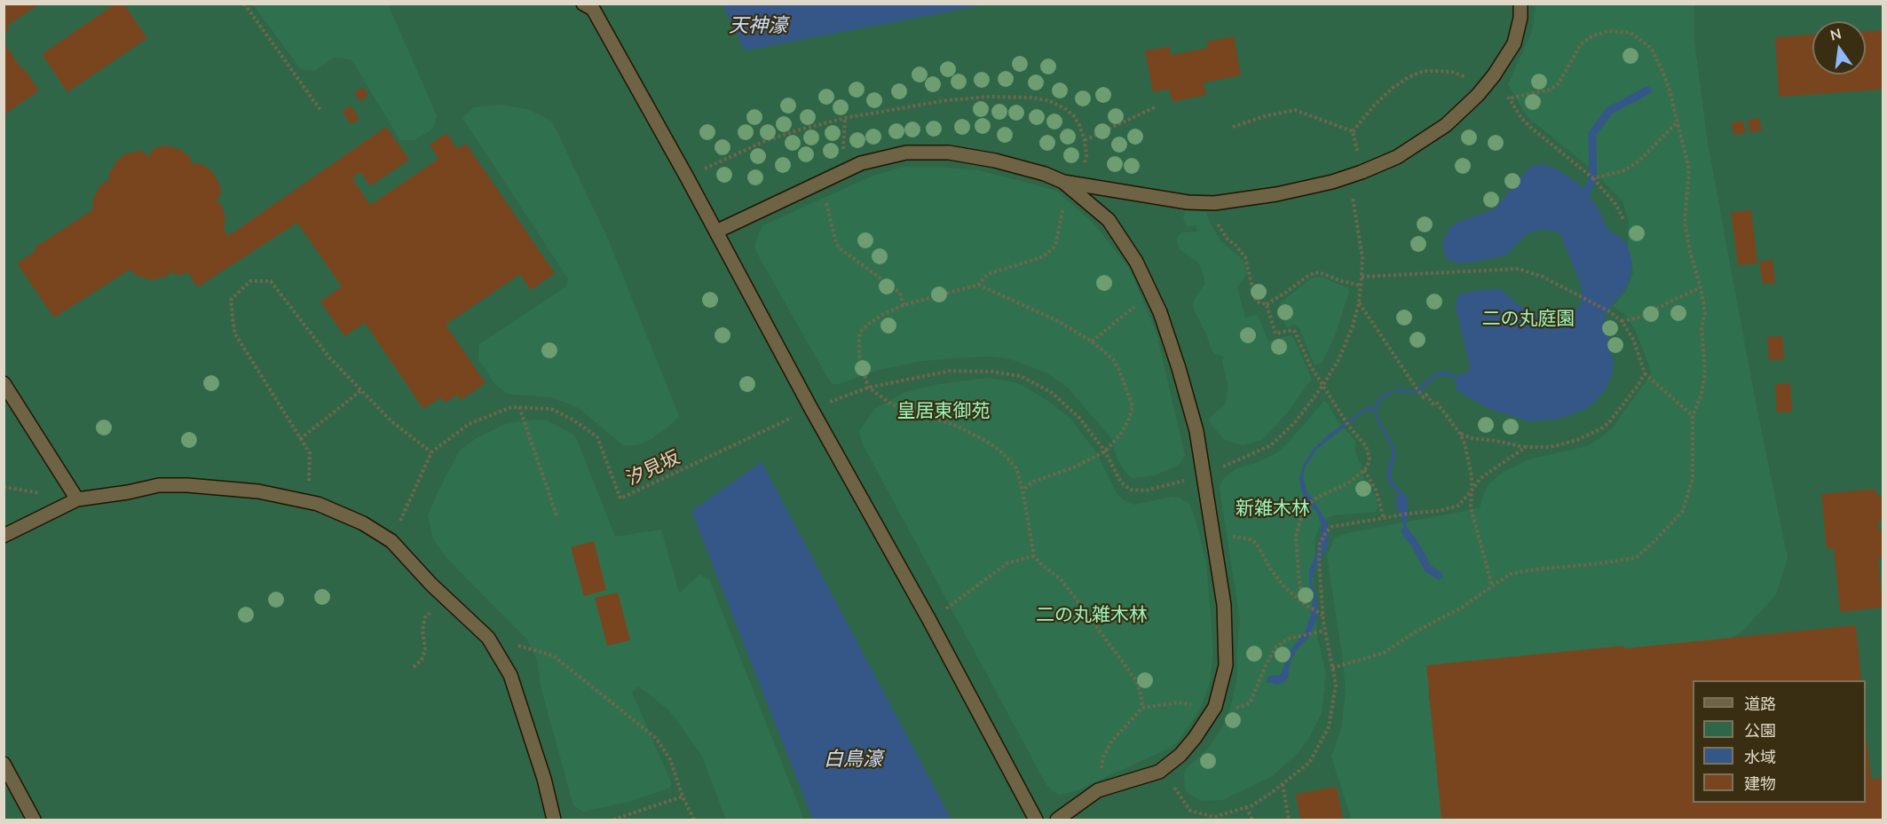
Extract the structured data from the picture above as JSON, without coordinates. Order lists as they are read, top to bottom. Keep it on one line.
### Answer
{"streets":{"path":["汐見坂"]},"water":["天神濠","白鳥濠"],"parks":["二の丸庭園","皇居東御苑","新雑木林","二の丸雑木林"],"legend":["道路","公園","水域","建物"],"north":"top"}
